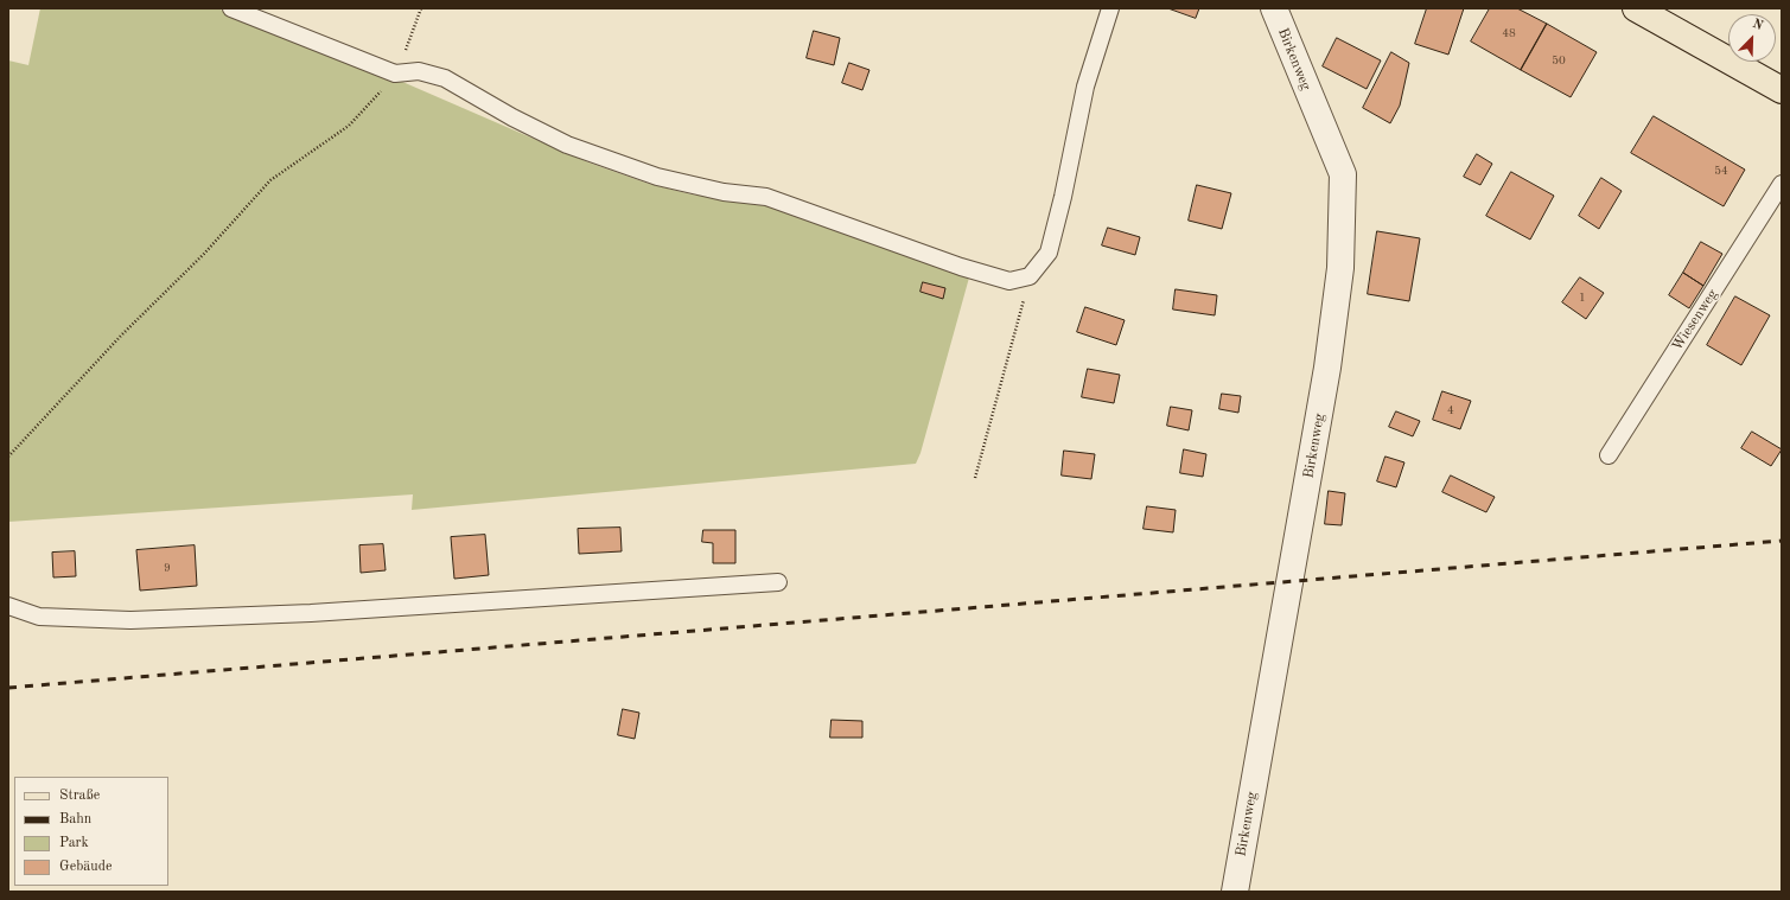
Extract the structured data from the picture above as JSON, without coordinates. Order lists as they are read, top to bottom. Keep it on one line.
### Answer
{"streets":{"street":["Birkenweg"],"lane":["Wiesenweg"]},"house_numbers":["48","50","54","1","4","9"],"legend":["Straße","Bahn","Park","Gebäude"],"north":"top right"}
